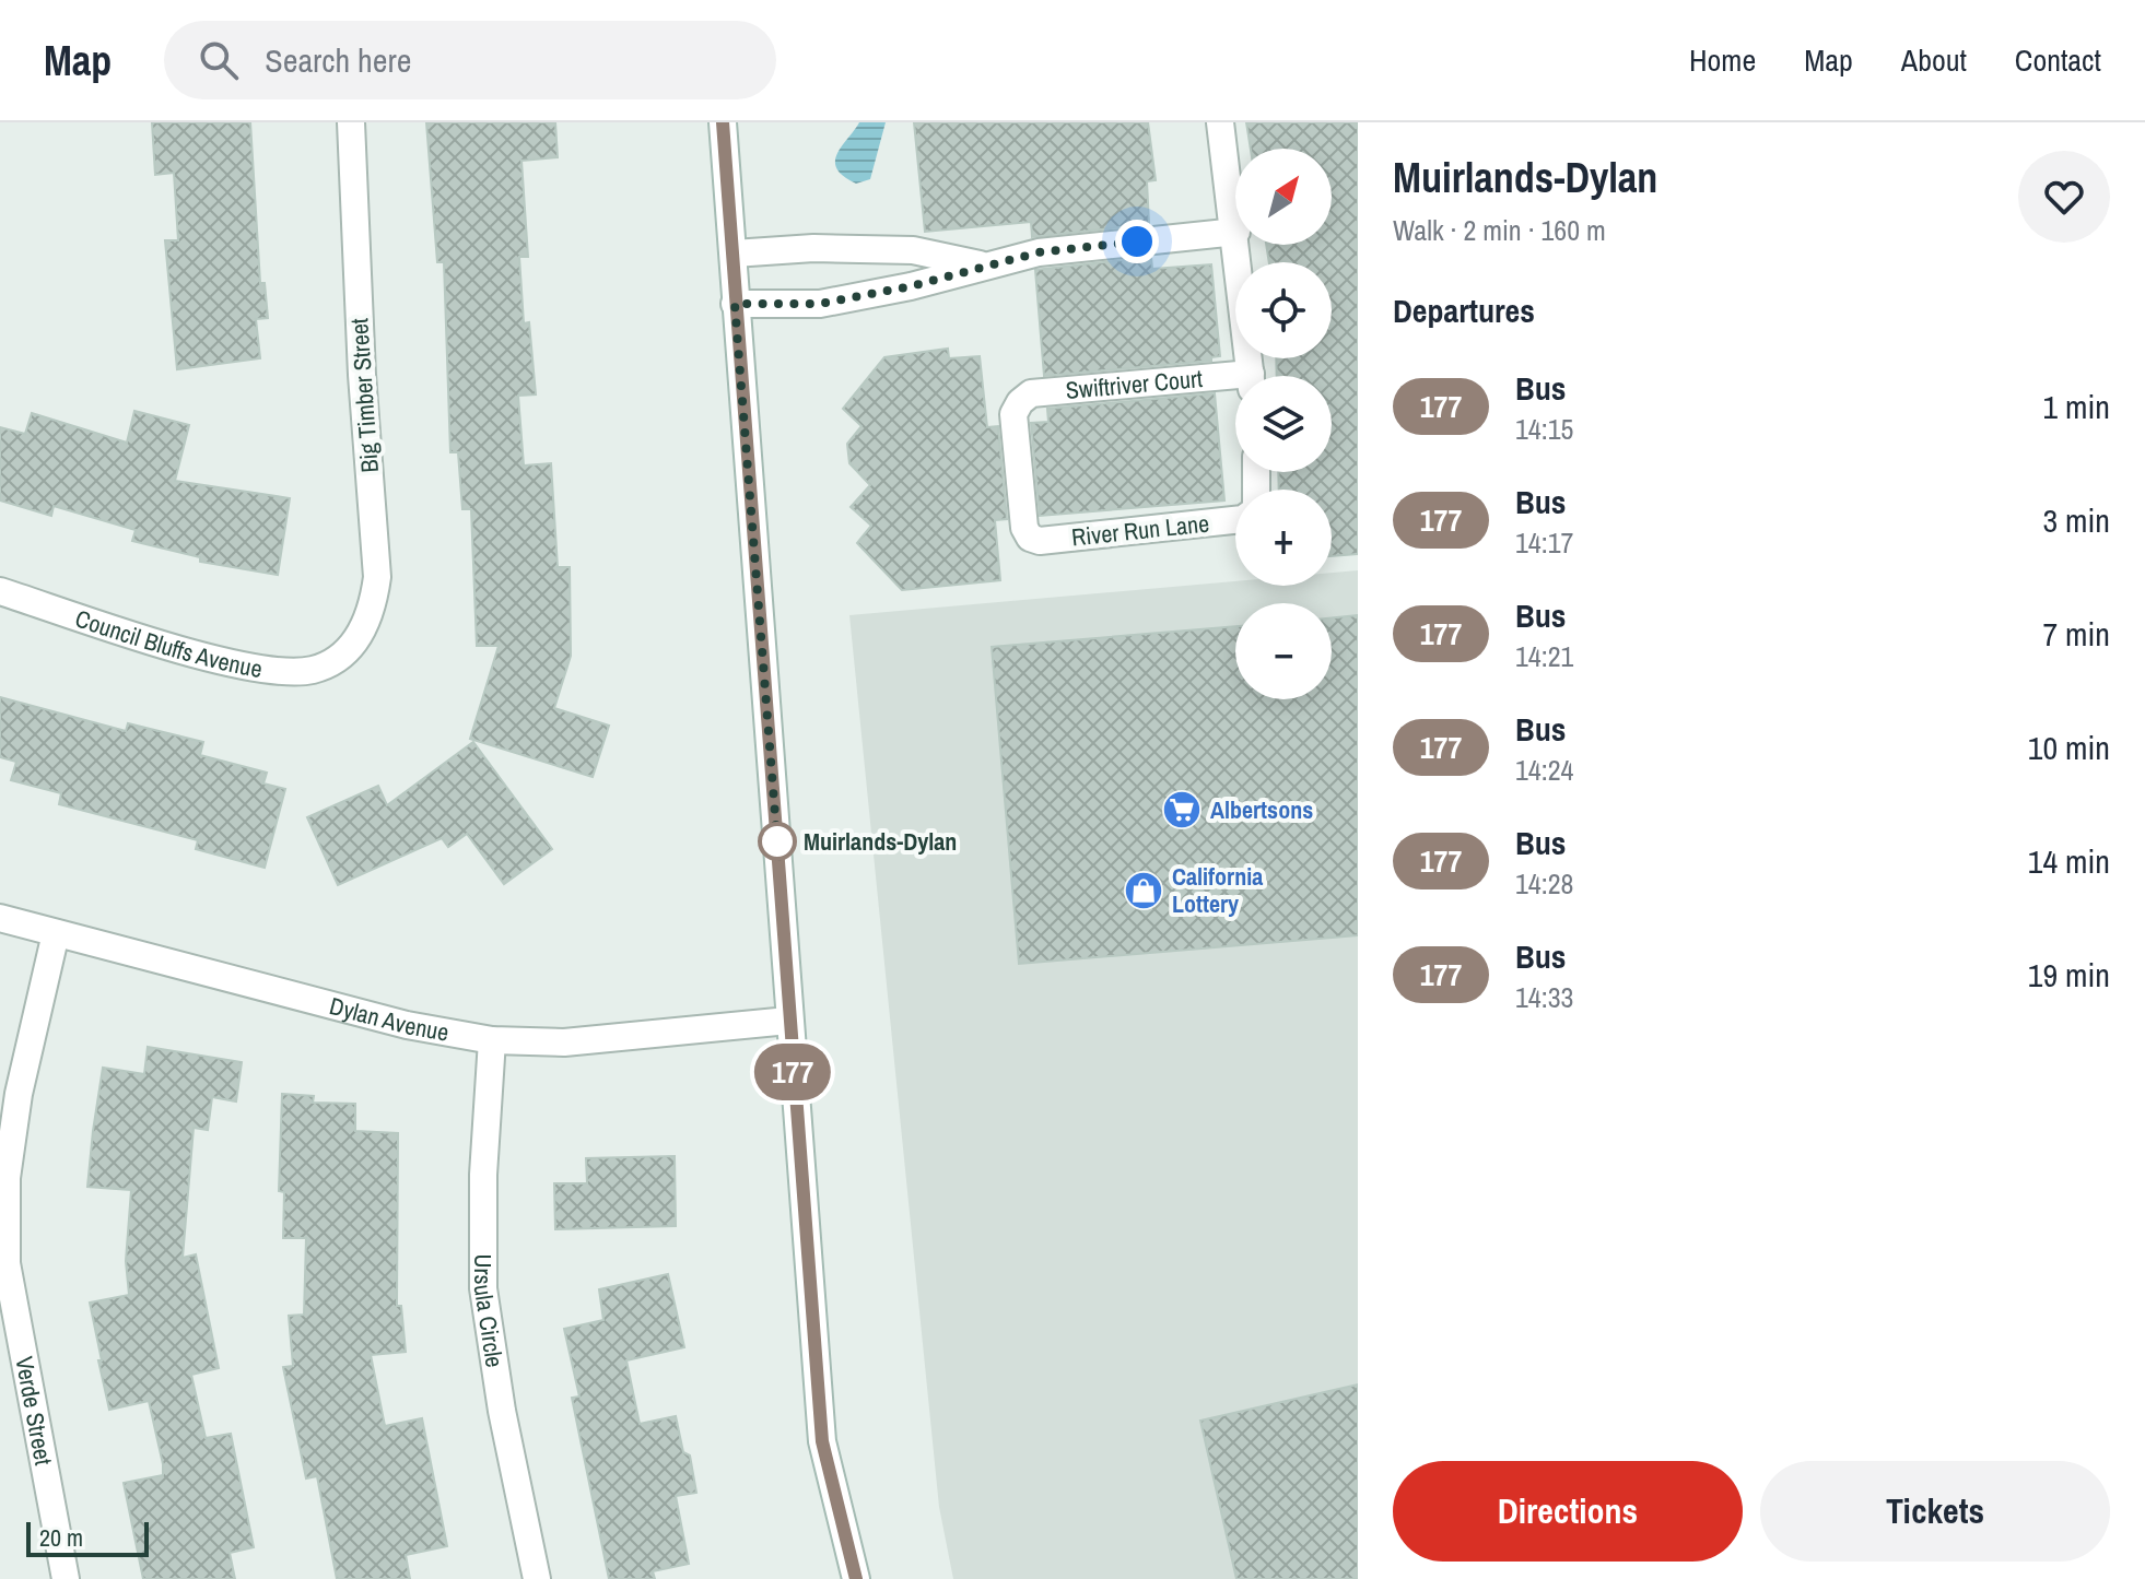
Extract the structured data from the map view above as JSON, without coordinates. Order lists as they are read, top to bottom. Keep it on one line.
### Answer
{"streets":{"street":["Swiftriver Court","Big Timber Street","River Run Lane","Council Bluffs Avenue","Dylan Avenue","Ursula Circle","Verde Street"]},"crossings":[["Swiftriver Court","River Run Lane"],["Big Timber Street","Council Bluffs Avenue"],["Dylan Avenue","Ursula Circle"],["Dylan Avenue","Verde Street"]],"places":{"supermarket":["Albertsons"],"other":["Muirlands-Dylan"],"shop":["California Lottery"]},"lines":["bus line 177"],"scale_bar":"20 m","north":"top right","page":{"header":"Map","search":"Search here","nav":["Home","Map","About","Contact"],"on_map":"177","heading":[["Muirlands-Dylan","Walk · 2 min · 160 m"],"Departures"],"map_buttons":["+","−"],"list":[{"mark":"177","name":"Bus","note":"14:15","value":"1 min"},{"mark":"177","name":"Bus","note":"14:17","value":"3 min"},{"mark":"177","name":"Bus","note":"14:21","value":"7 min"},{"mark":"177","name":"Bus","note":"14:24","value":"10 min"},{"mark":"177","name":"Bus","note":"14:28","value":"14 min"},{"mark":"177","name":"Bus","note":"14:33","value":"19 min"}],"buttons":["Directions","Tickets"],"scale":"20 m"}}
